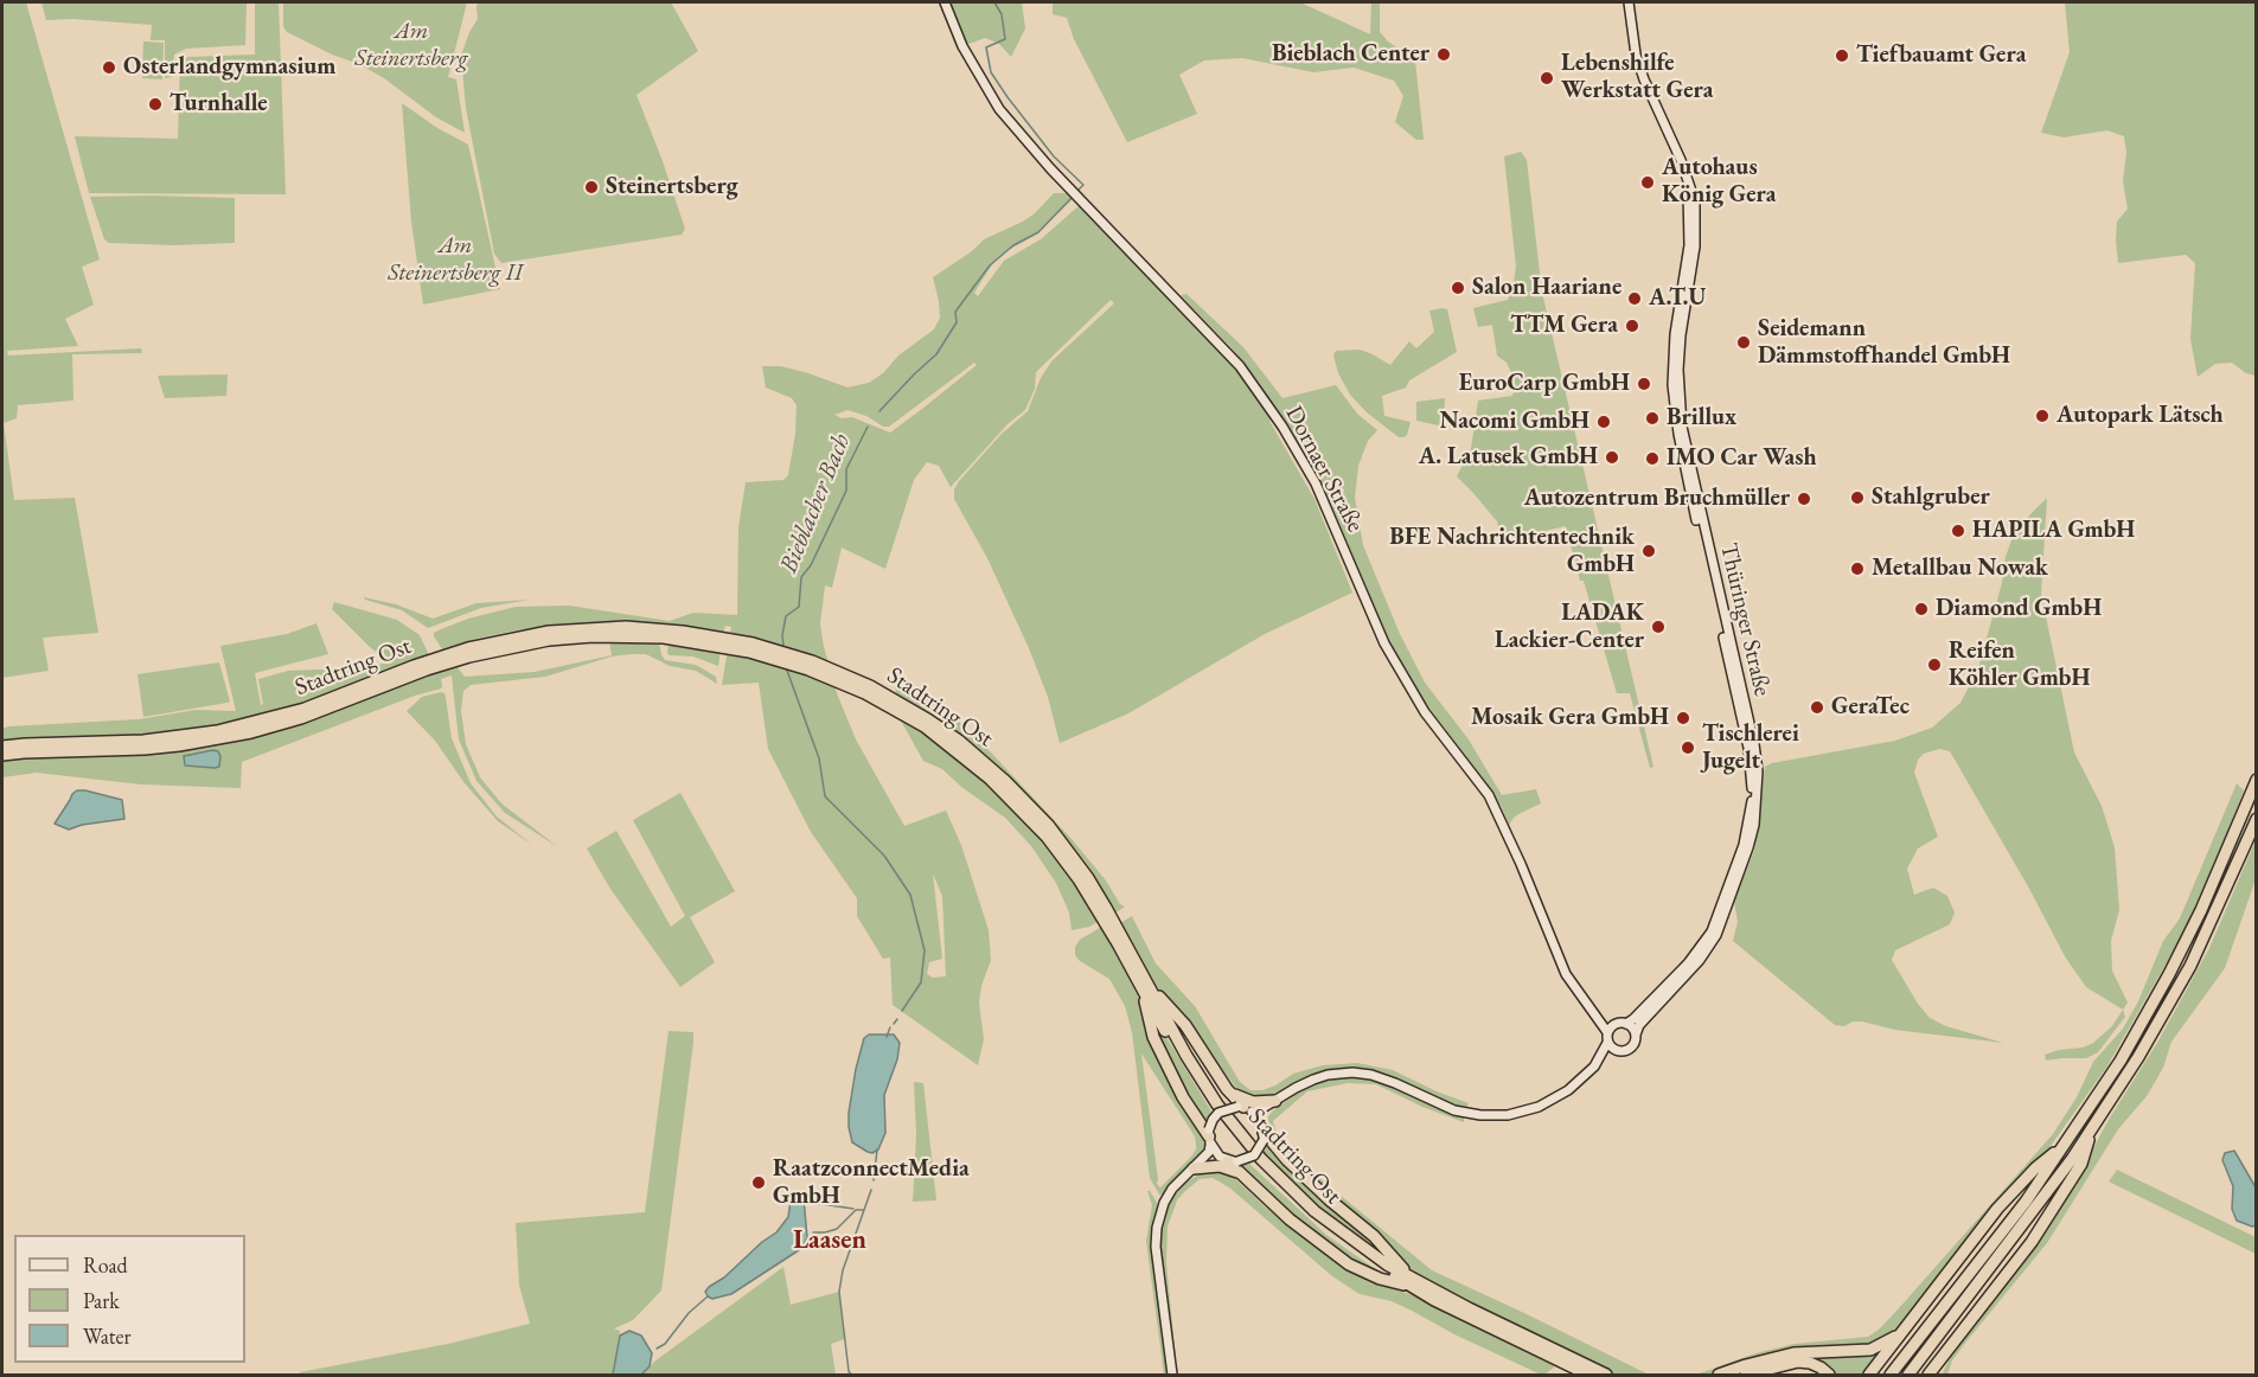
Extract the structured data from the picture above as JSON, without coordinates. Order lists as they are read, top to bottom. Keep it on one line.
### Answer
{"streets":{"highway":["Stadtring Ost"],"main road":["Dornaer Straße","Thüringer Straße"]},"crossings":[["Dornaer Straße","Thüringer Straße"]],"districts":["Laasen"],"water":["Bieblacher Bach"],"parks":["Am Steinertsberg","Am Steinertsberg II"],"places":["Bieblach Center","Tiefbauamt Gera","Osterlandgymnasium","Lebenshilfe Werkstatt Gera","Turnhalle","Autohaus König Gera","Steinertsberg","Salon Haariane","A.T.U","TTM Gera","Seidemann Dämmstoffhandel GmbH","EuroCarp GmbH","Autopark Lätsch","Brillux","Nacomi GmbH","A. Latusek GmbH","IMO Car Wash","Stahlgruber","Autozentrum Bruchmüller","HAPILA GmbH","BFE Nachrichtentechnik GmbH","Metallbau Nowak","Diamond GmbH","LADAK Lackier-Center","Reifen Köhler GmbH","GeraTec","Mosaik Gera GmbH","Tischlerei Jugelt","RaatzconnectMedia GmbH"],"legend":["Road","Park","Water"]}
